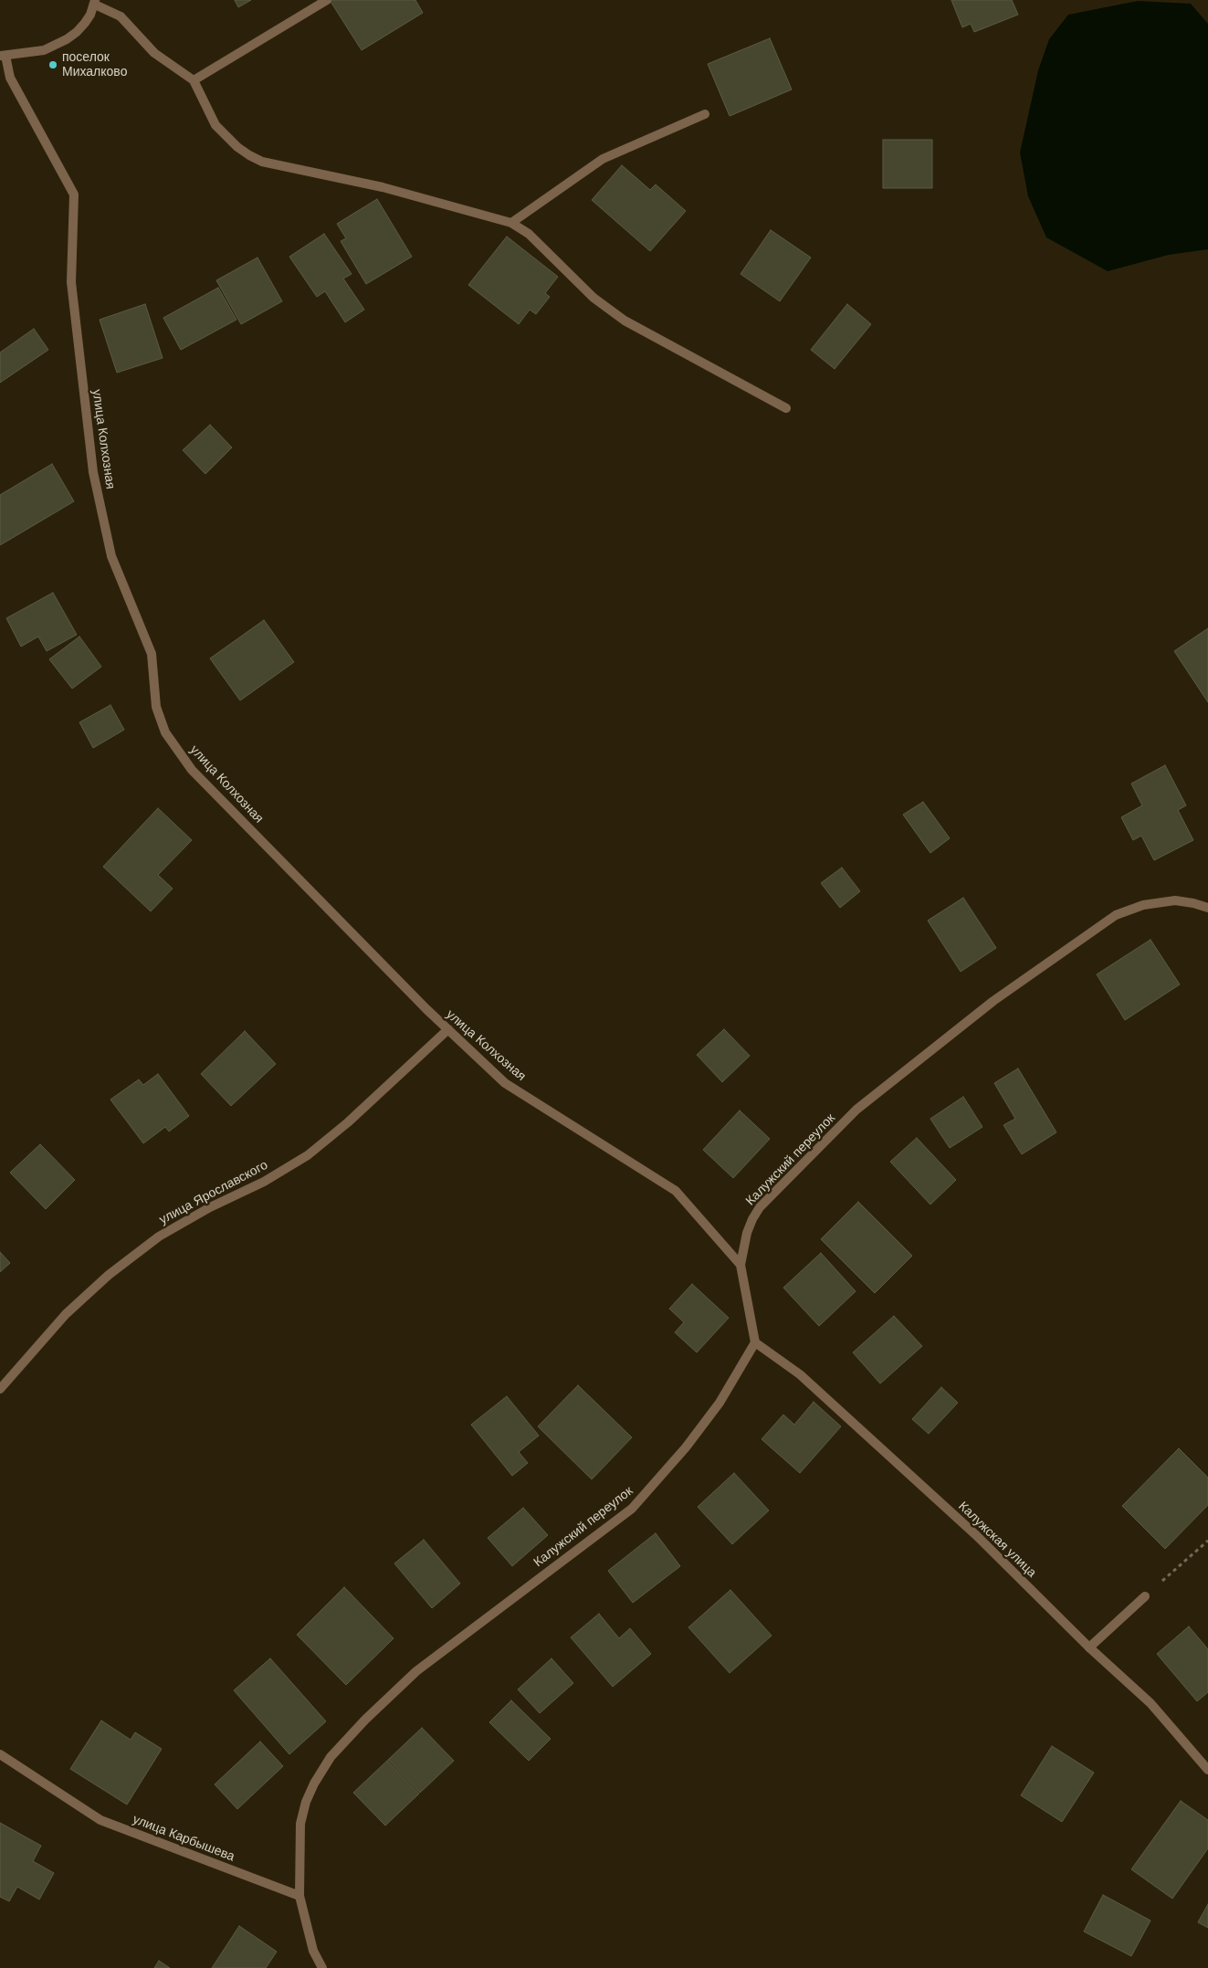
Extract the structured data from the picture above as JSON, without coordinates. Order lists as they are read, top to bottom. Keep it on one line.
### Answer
{"streets":{"street":["улица Колхозная","Калужский переулок","улица Ярославского","Калужская улица","улица Карбышева"]},"crossings":[["улица Колхозная","Калужский переулок"],["улица Колхозная","улица Ярославского"],["Калужский переулок","Калужская улица"],["Калужский переулок","улица Карбышева"]],"places":["поселок Михалково"]}
